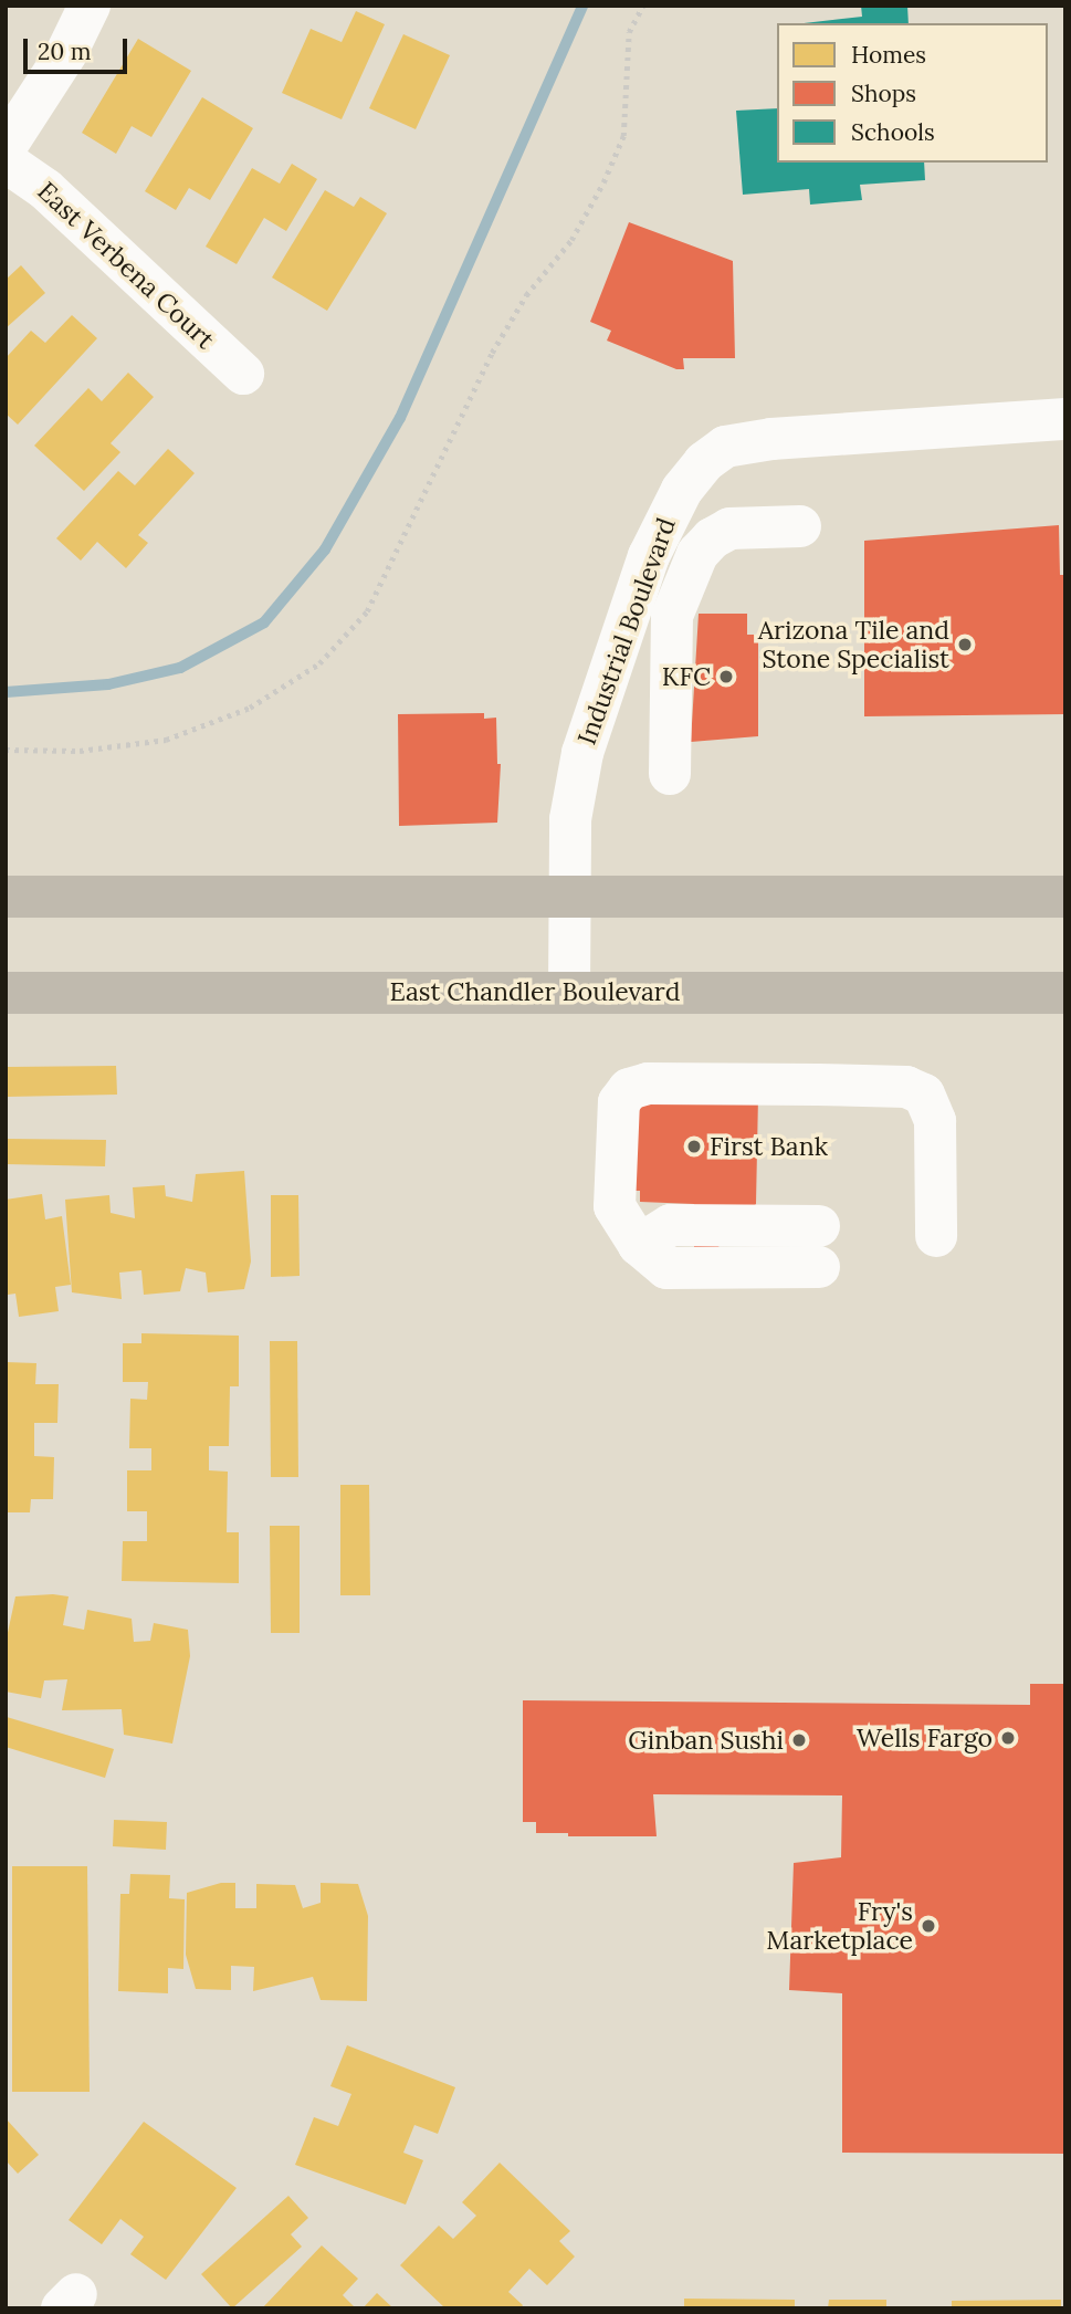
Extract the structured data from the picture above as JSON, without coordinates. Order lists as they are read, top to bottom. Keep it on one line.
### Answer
{"streets":{"main road":["East Chandler Boulevard"],"street":["East Verbena Court","Industrial Boulevard"]},"crossings":[["Industrial Boulevard","East Chandler Boulevard"]],"places":["Arizona Tile and Stone Specialist","KFC","First Bank","Wells Fargo","Ginban Sushi","Fry's Marketplace"],"legend":["Homes","Shops","Schools"],"scale_bar":"20 m"}
